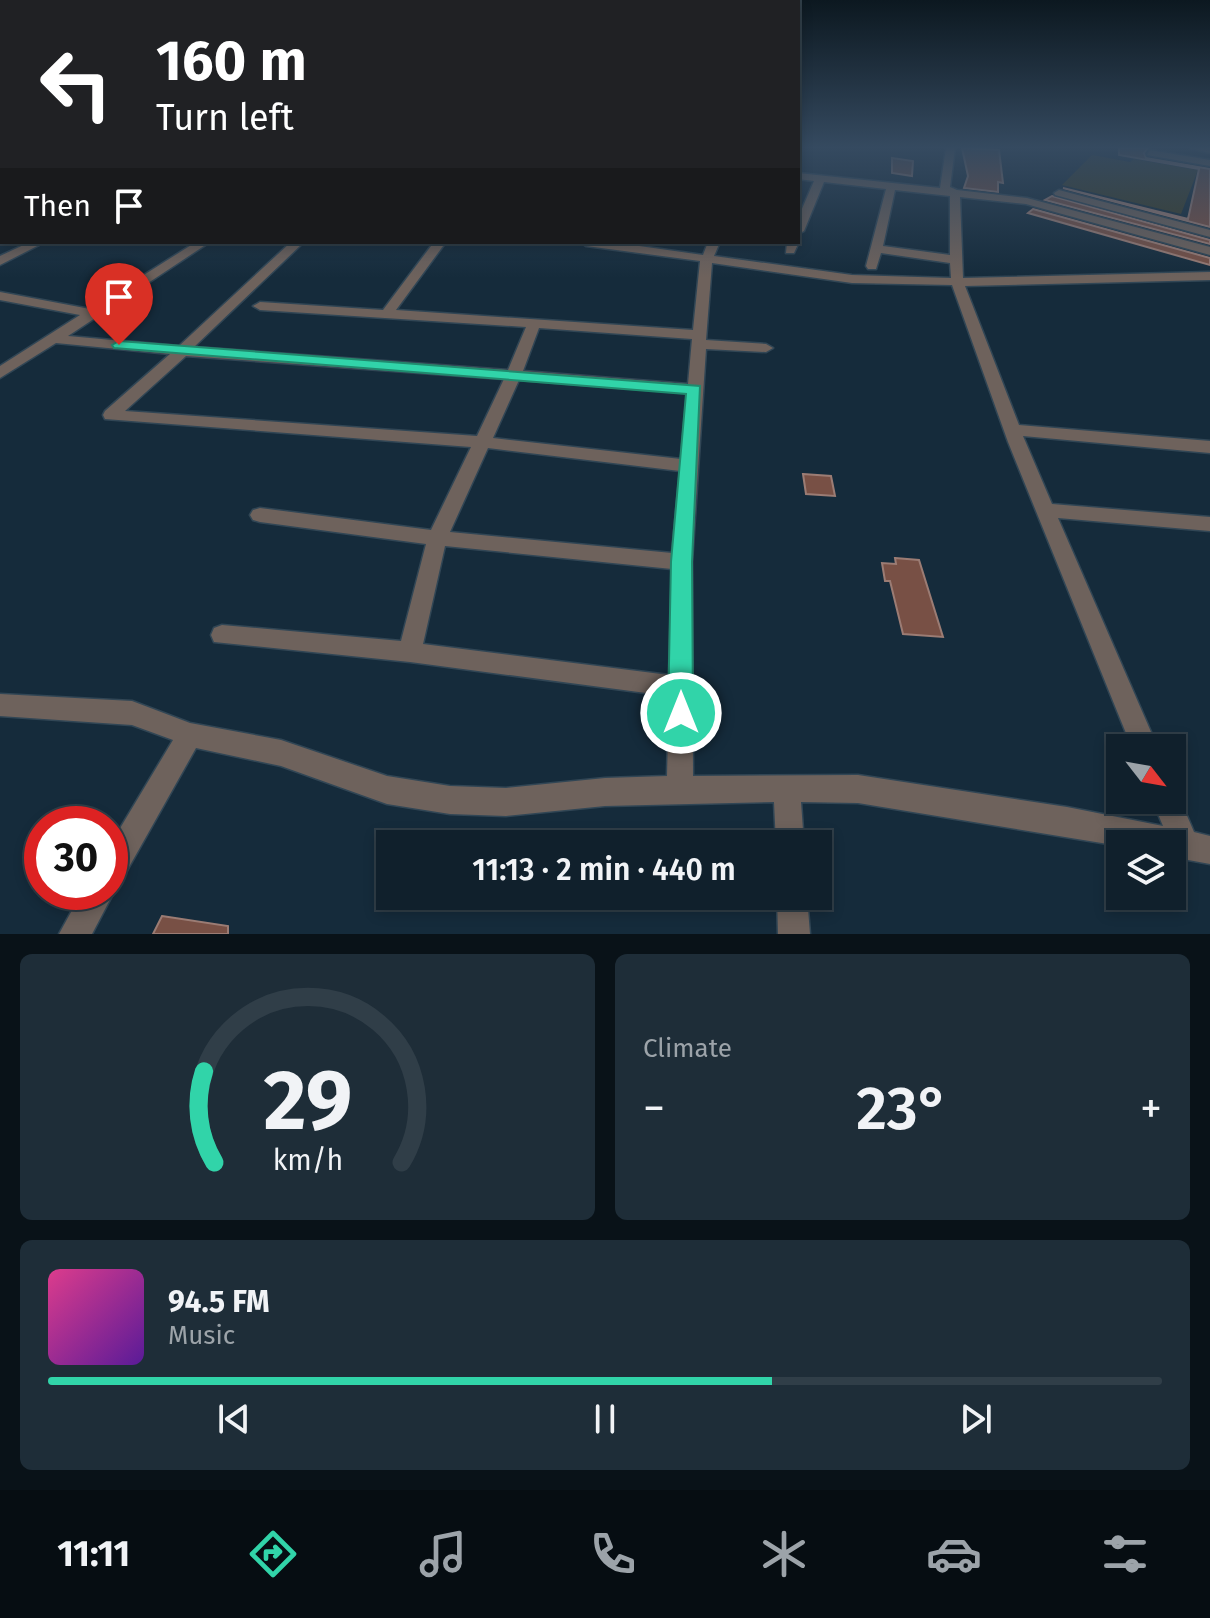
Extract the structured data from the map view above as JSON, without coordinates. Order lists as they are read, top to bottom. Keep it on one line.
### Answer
{"north":"bottom right","page":{"turn":["160 m","Turn left"],"then":"Then","limit":"30","trip":"11:13 · 2 min · 440 m","tile":"Climate","heat":["−","23°","+"],"song":["94.5 FM","Music"],"tabs":"11:11","gauge":["29","km/h"]}}
